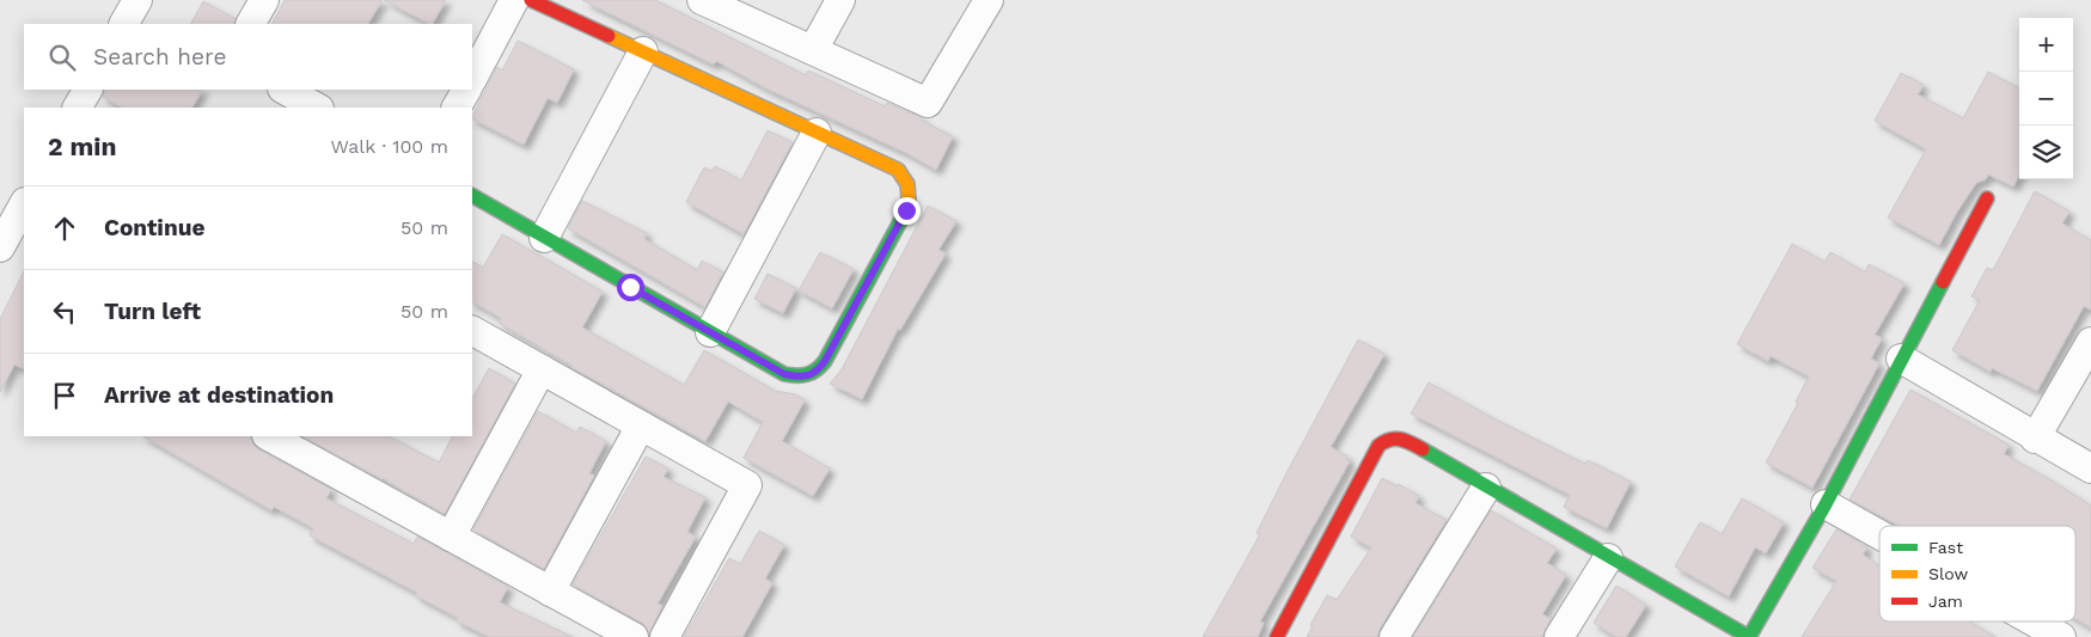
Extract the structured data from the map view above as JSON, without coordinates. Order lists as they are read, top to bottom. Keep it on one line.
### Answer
{"legend":["Fast","Slow","Jam"],"page":{"map_buttons":["+","−"],"search":"Search here","heading":["2 min","Walk · 100 m"],"list":[["Continue","50 m"],["Turn left","50 m"],"Arrive at destination"]}}
